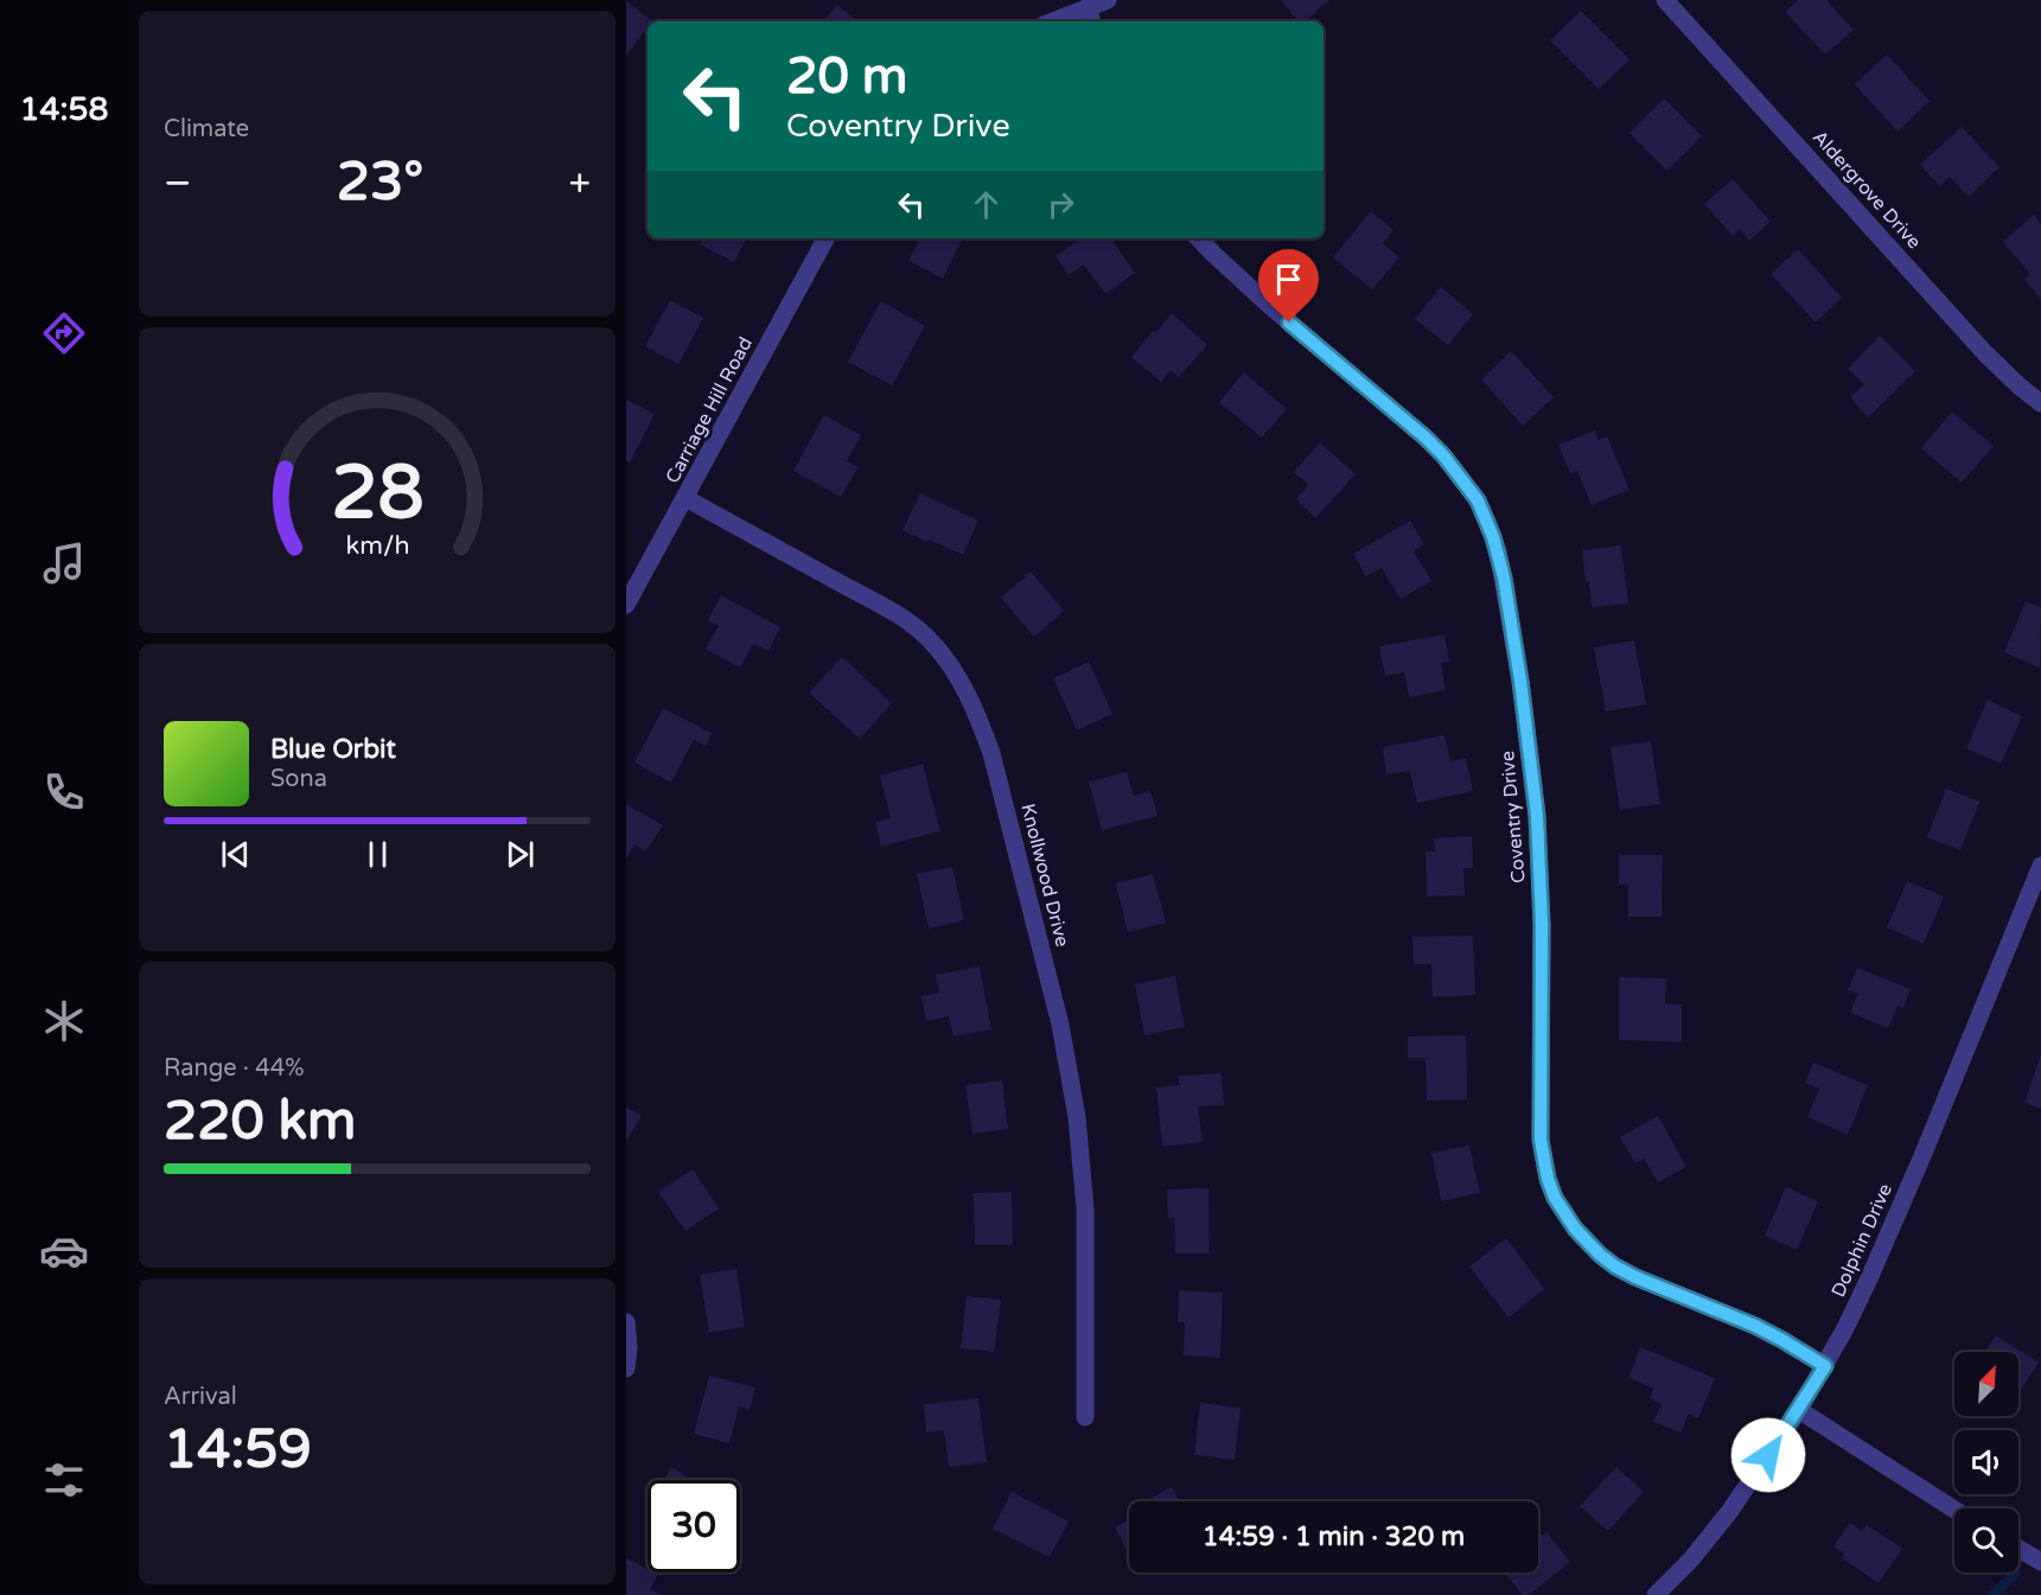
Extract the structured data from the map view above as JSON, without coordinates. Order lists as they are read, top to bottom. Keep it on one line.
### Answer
{"streets":{"street":["Aldergrove Drive","Carriage Hill Road","Coventry Drive","Knollwood Drive","Dolphin Drive"]},"crossings":[["Carriage Hill Road","Knollwood Drive"],["Coventry Drive","Dolphin Drive"]],"north":"top right","page":{"tabs":"14:58","tile":["Climate",["Range · 44%","220 km"],["Arrival","14:59"]],"turn":["20 m","Coventry Drive"],"heat":["−","23°","+"],"song":["Blue Orbit","Sona"],"limit":"30","trip":"14:59 · 1 min · 320 m","gauge":["28","km/h"]}}
